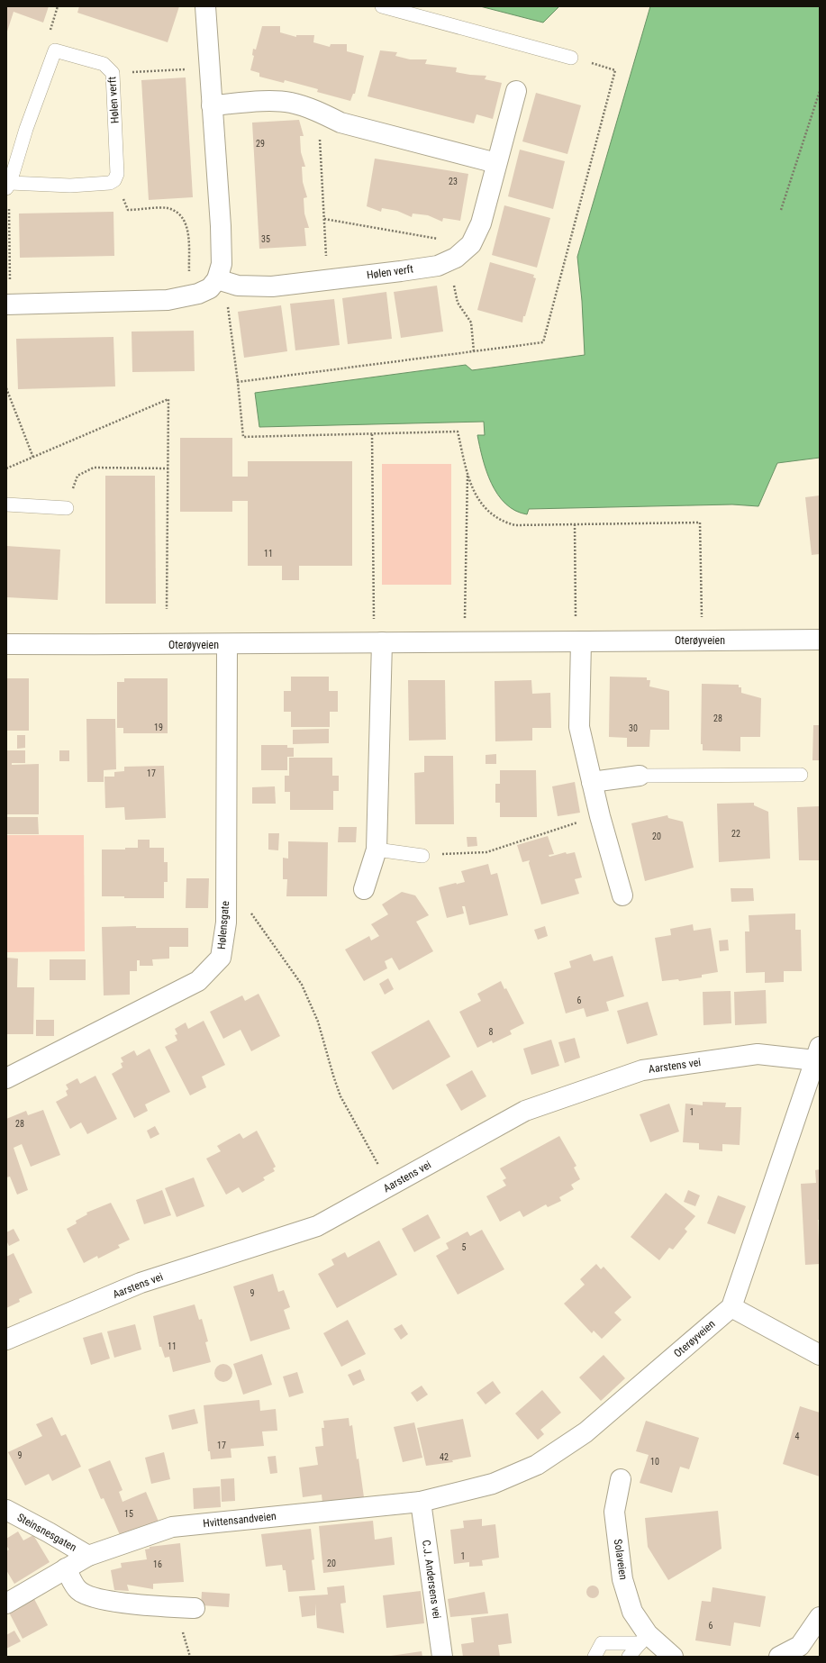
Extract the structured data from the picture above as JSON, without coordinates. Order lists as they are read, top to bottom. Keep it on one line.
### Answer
{"streets":{"street":["Hølen verft","Oterøyveien","Hølensgate","Aarstens vei","Hvittensandveien","Steinsnesgaten","Solaveien","C.J. Andersens vei"]},"crossings":[["Oterøyveien","Hølensgate"],["Oterøyveien","Hvittensandveien"],["Oterøyveien","C.J. Andersens vei"],["Hvittensandveien","Steinsnesgaten"],["Hvittensandveien","C.J. Andersens vei"]],"house_numbers":["29","23","35","11","28","19","30","17","22","20","6","8","1","28","5","9","11","4","17","9","42","10","15","1","20","16","6"]}
